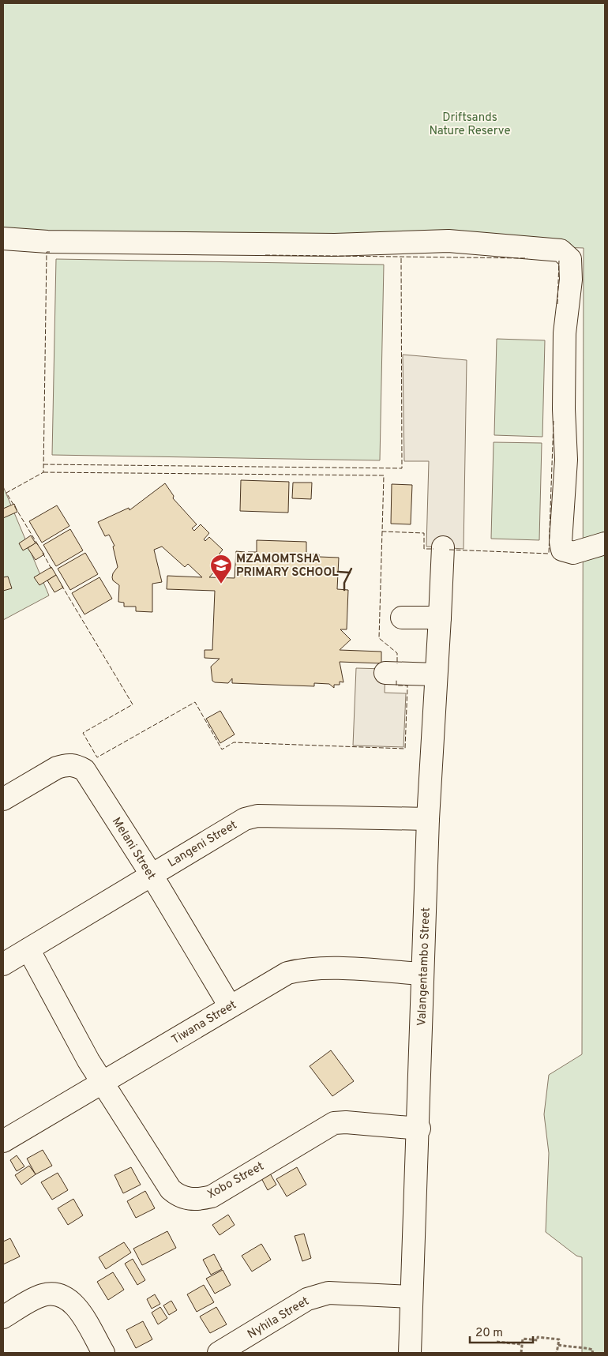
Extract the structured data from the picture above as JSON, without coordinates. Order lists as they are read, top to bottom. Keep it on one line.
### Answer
{"streets":{"street":["Langeni Street","Melani Street","Valangentambo Street","Tiwana Street","Xobo Street","Nyhila Street"]},"crossings":[["Langeni Street","Melani Street"],["Langeni Street","Valangentambo Street"],["Langeni Street","Xobo Street"],["Melani Street","Tiwana Street"],["Valangentambo Street","Tiwana Street"],["Valangentambo Street","Xobo Street"],["Valangentambo Street","Nyhila Street"],["Tiwana Street","Xobo Street"]],"parks":["Driftsands Nature Reserve"],"places":{"school or university":["MZAMOMTSHA PRIMARY SCHOOL"]},"scale_bar":"20 m"}
